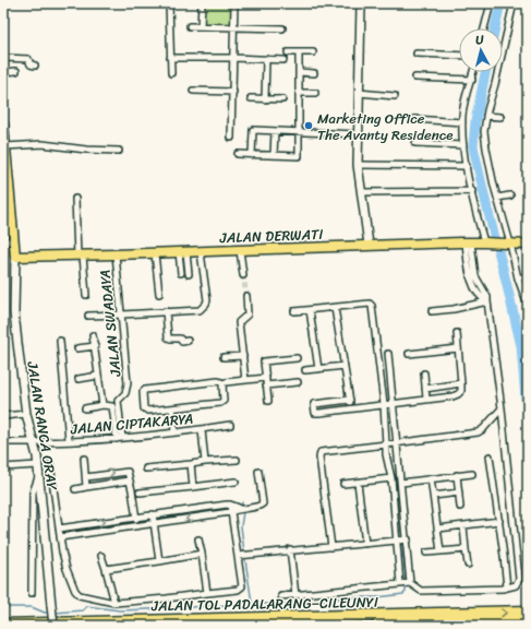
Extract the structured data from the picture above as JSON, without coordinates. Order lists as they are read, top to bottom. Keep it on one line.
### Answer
{"streets":{"highway":["JALAN TOL PADALARANG–CILEUNYI"],"main road":["JALAN DERWATI"],"street":["JALAN SWADAYA","JALAN CIPTAKARYA","JALAN RANCA ORAY"]},"crossings":[["JALAN DERWATI","JALAN SWADAYA"],["JALAN DERWATI","JALAN RANCA ORAY"],["JALAN SWADAYA","JALAN CIPTAKARYA"],["JALAN CIPTAKARYA","JALAN RANCA ORAY"]],"one_way":["JALAN TOL PADALARANG–CILEUNYI"],"places":["Marketing Office The Avanty Residence"],"north":"top"}
